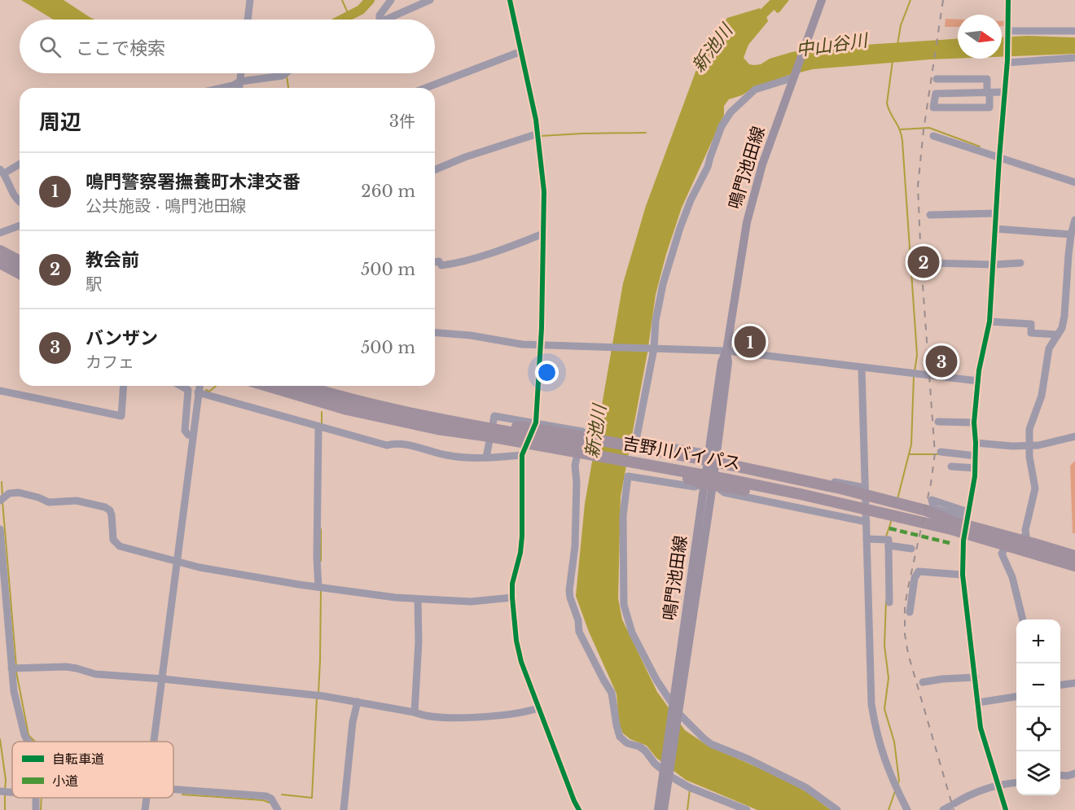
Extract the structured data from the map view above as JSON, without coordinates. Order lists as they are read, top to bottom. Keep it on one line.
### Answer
{"streets":{"highway":["吉野川バイパス"],"main road":["鳴門池田線"]},"water":["中山谷川","新池川"],"legend":["自転車道","小道"],"north":"right","page":{"search":"ここで検索","heading":["周辺","3件"],"list":[{"mark":"1","name":"鳴門警察署撫養町木津交番","note":"公共施設 · 鳴門池田線","value":"260 m"},{"mark":"2","name":"教会前","note":"駅","value":"500 m"},{"mark":"3","name":"バンザン","note":"カフェ","value":"500 m"}],"pins":["2","1","3"],"map_buttons":["+","−"]}}
